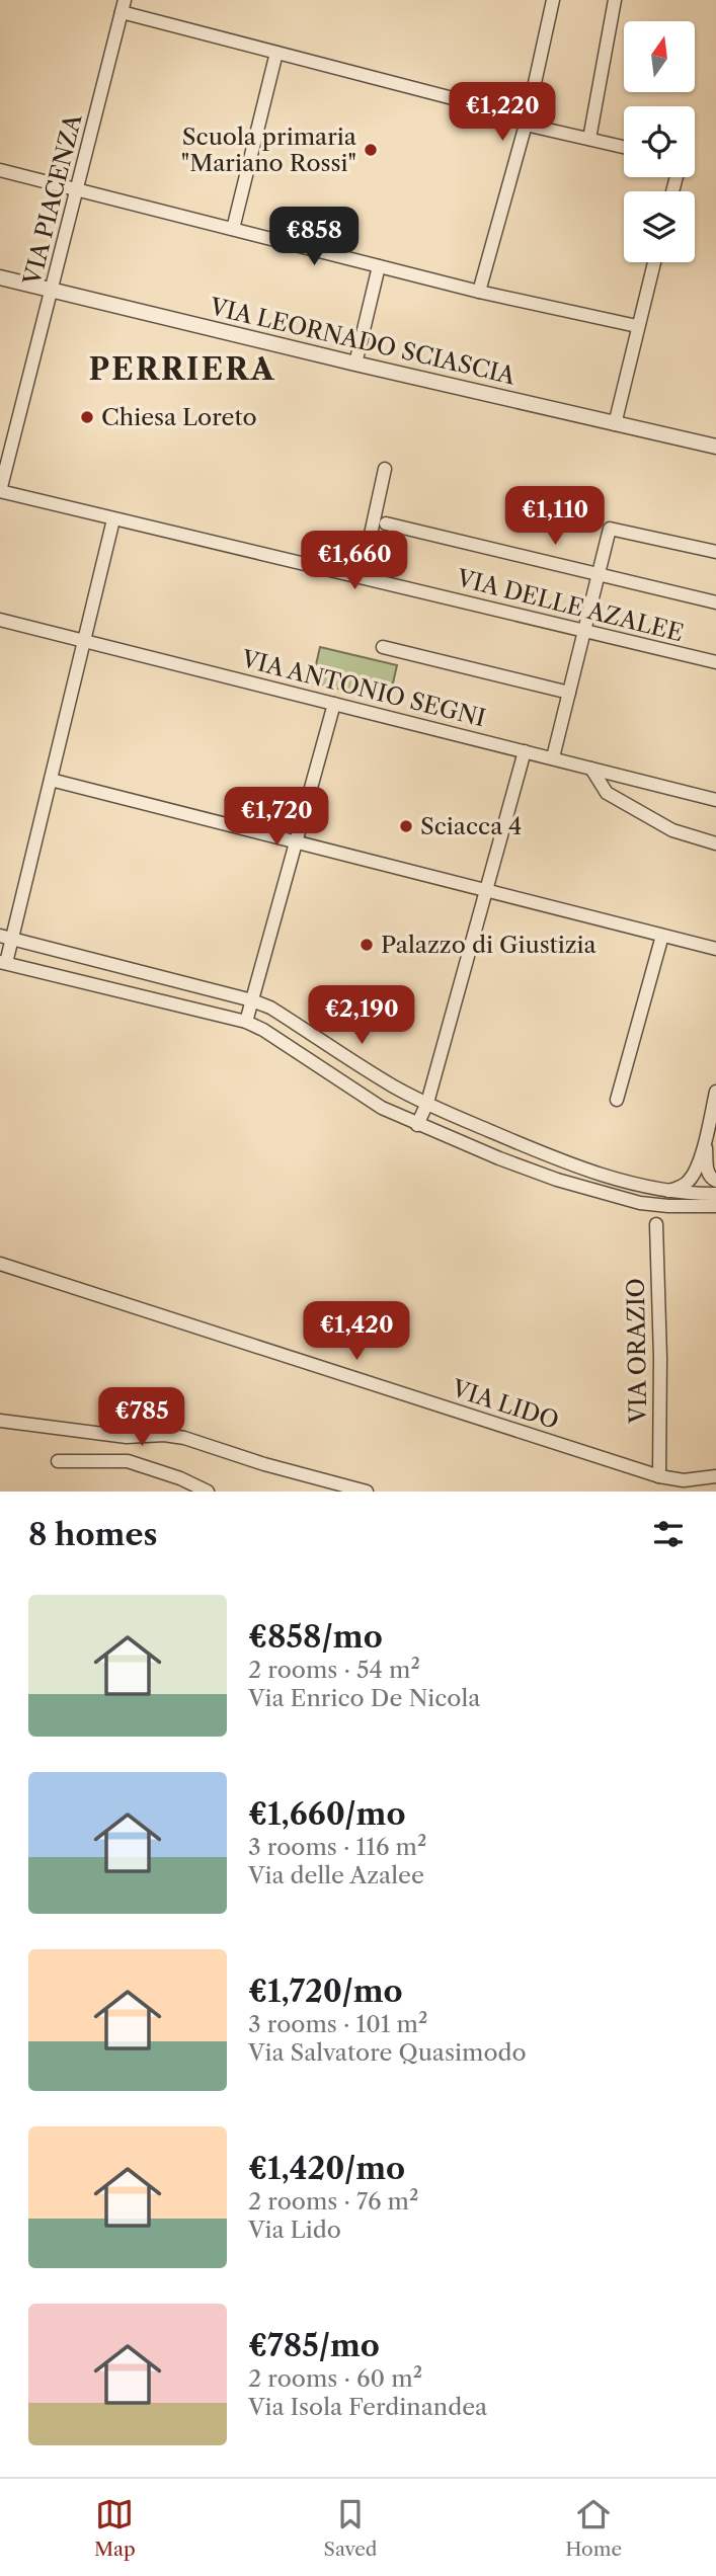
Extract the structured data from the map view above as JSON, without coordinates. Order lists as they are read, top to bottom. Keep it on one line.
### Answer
{"streets":{"street":["VIA PIACENZA","VIA LEORNADO SCIASCIA","VIA DELLE AZALEE","VIA ANTONIO SEGNI","VIA ORAZIO","VIA LIDO"]},"crossings":[["VIA PIACENZA","VIA LEORNADO SCIASCIA"],["VIA PIACENZA","VIA DELLE AZALEE"],["VIA ORAZIO","VIA LIDO"]],"districts":["PERRIERA"],"places":["Scuola primaria \"Mariano Rossi\"","Chiesa Loreto","Sciacca 4","Palazzo di Giustizia"],"north":"top","page":{"price":["€1,220","€858","€1,110","€1,660","€1,720","€2,190","€1,420","€785"],"heading":"8 homes","list":[{"name":"€858/mo","note":"2 rooms · 54 m² · Via Enrico De Nicola"},{"name":"€1,660/mo","note":"3 rooms · 116 m² · Via delle Azalee"},{"name":"€1,720/mo","note":"3 rooms · 101 m² · Via Salvatore Quasimodo"},{"name":"€1,420/mo","note":"2 rooms · 76 m² · Via Lido"},{"name":"€785/mo","note":"2 rooms · 60 m² · Via Isola Ferdinandea"}],"tabs":["Map","Saved","Home"]}}
